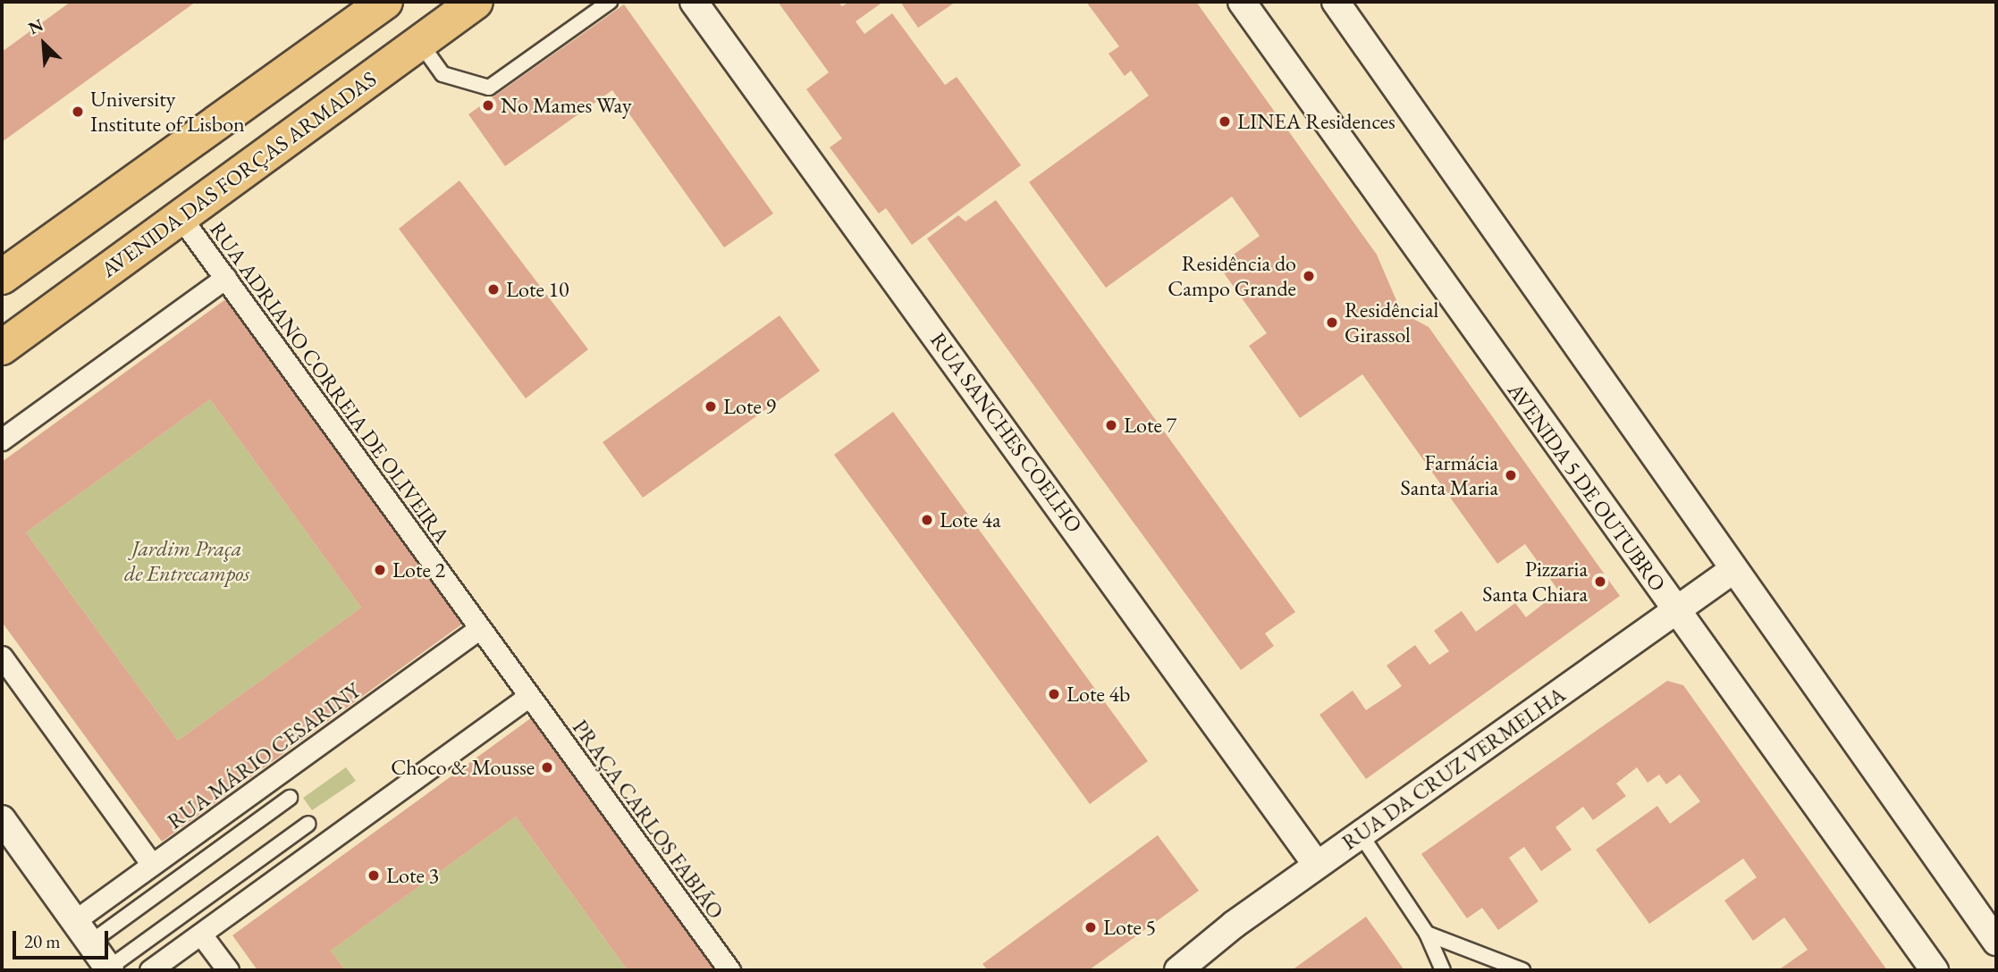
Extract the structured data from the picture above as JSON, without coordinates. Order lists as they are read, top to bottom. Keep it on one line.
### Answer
{"streets":{"main road":["AVENIDA DAS FORÇAS ARMADAS"],"street":["RUA ADRIANO CORREIA DE OLIVEIRA","RUA SANCHES COELHO","AVENIDA 5 DE OUTUBRO","RUA MÁRIO CESARINY","RUA DA CRUZ VERMELHA","PRAÇA CARLOS FABIÃO"]},"crossings":[["AVENIDA DAS FORÇAS ARMADAS","RUA ADRIANO CORREIA DE OLIVEIRA"],["RUA ADRIANO CORREIA DE OLIVEIRA","RUA MÁRIO CESARINY"],["RUA ADRIANO CORREIA DE OLIVEIRA","PRAÇA CARLOS FABIÃO"],["RUA SANCHES COELHO","RUA DA CRUZ VERMELHA"],["AVENIDA 5 DE OUTUBRO","RUA DA CRUZ VERMELHA"]],"parks":["Jardim Praça de Entrecampos"],"places":["No Mames Way","University Institute of Lisbon","LINEA Residences","Residência do Campo Grande","Lote 10","Residêncial Girassol","Lote 9","Lote 7","Farmácia Santa Maria","Lote 4a","Lote 2","Pizzaria Santa Chiara","Lote 4b","Choco & Mousse","Lote 3","Lote 5"],"scale_bar":"20 m","north":"top left"}
